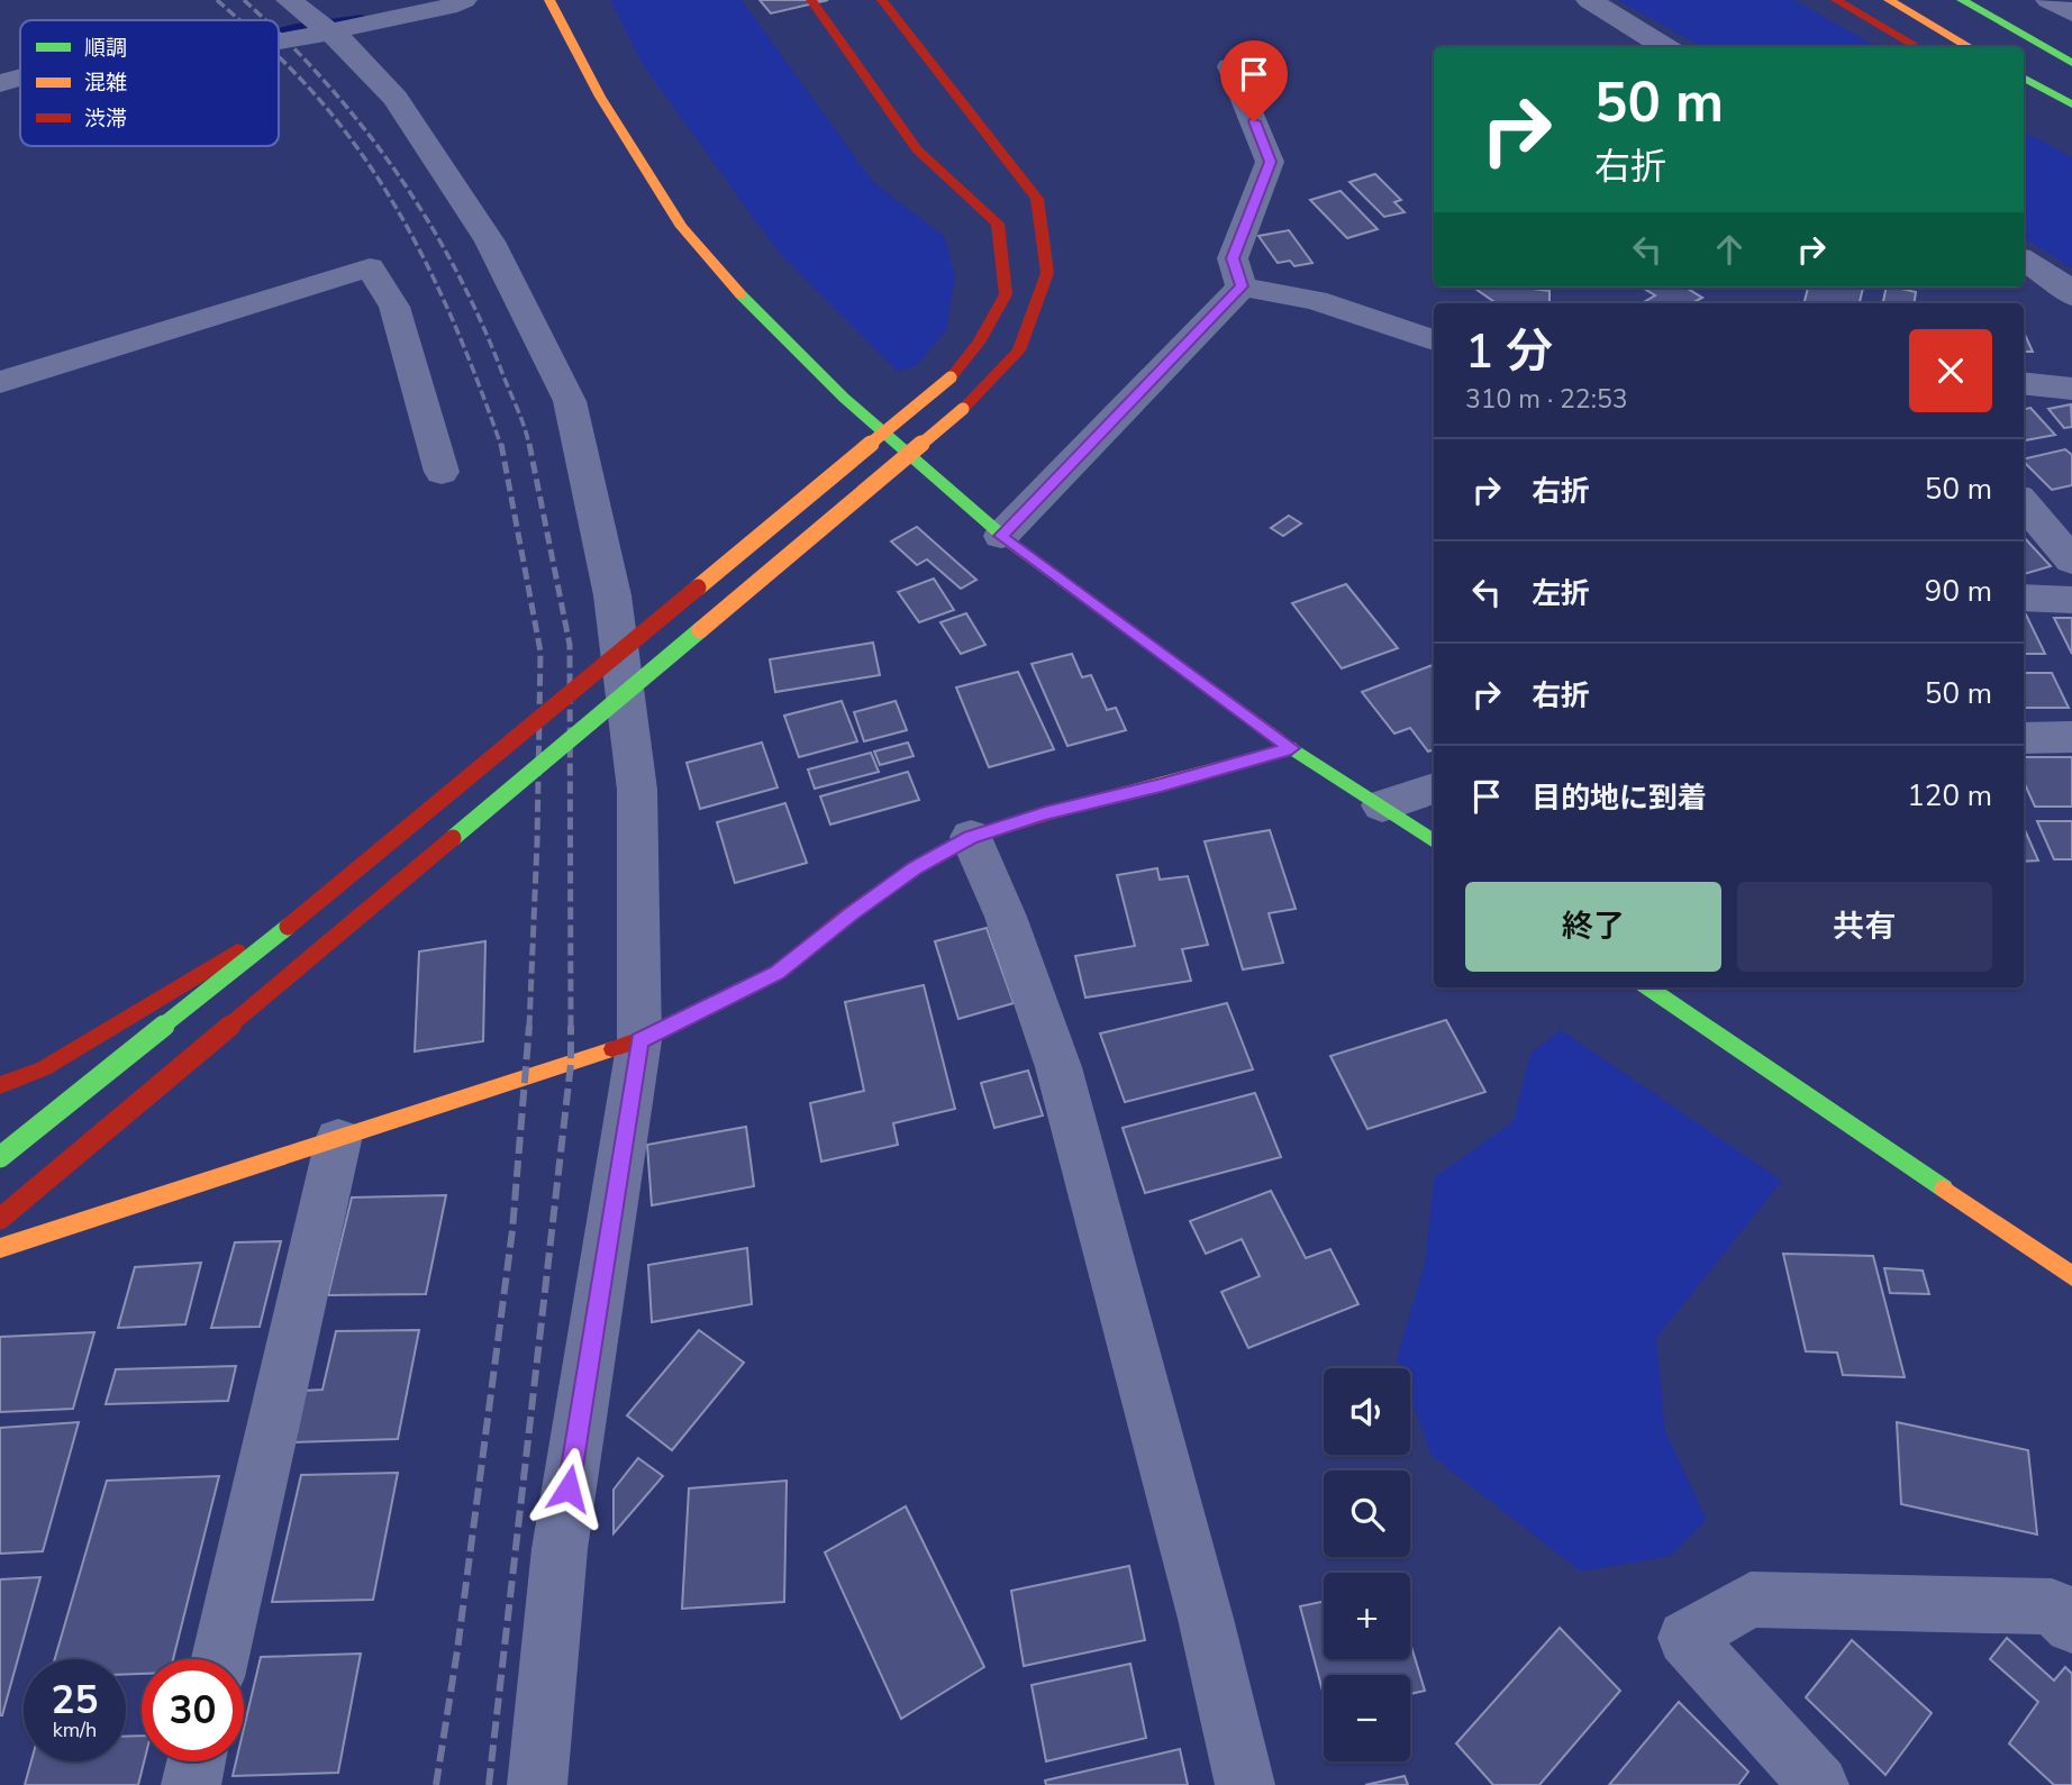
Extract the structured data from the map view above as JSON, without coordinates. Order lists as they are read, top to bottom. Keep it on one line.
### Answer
{"legend":["順調","混雑","渋滞"],"page":{"turn":["50 m","右折"],"heading":["1 分","310 m · 22:53"],"list":[{"name":"右折","value":"50 m"},{"name":"左折","value":"90 m"},{"name":"右折","value":"50 m"},{"name":"目的地に到着","value":"120 m"}],"buttons":["終了","共有"],"map_buttons":["+","−"],"speed":"25 km/h","limit":"30"}}
